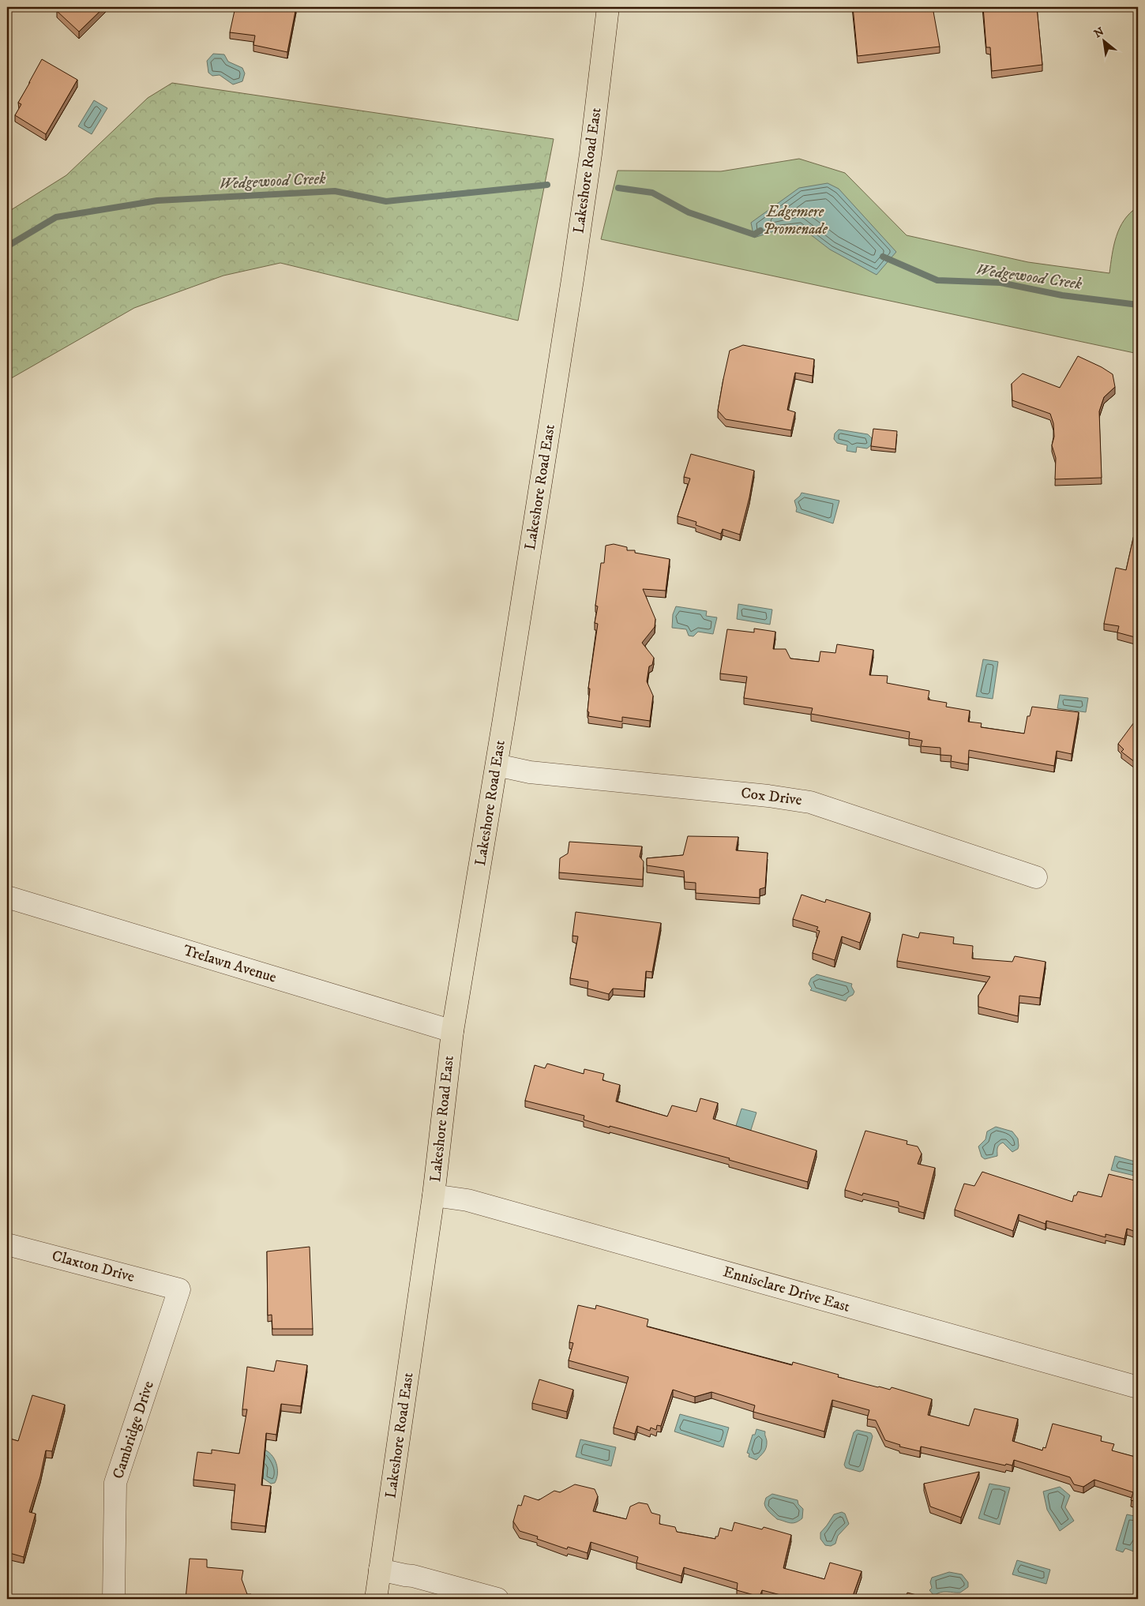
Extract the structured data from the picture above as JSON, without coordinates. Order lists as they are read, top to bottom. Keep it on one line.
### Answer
{"streets":{"main road":["Lakeshore Road East"],"street":["Cox Drive","Trelawn Avenue","Claxton Drive","Ennisclare Drive East","Cambridge Drive"]},"crossings":[["Lakeshore Road East","Cox Drive"],["Lakeshore Road East","Trelawn Avenue"],["Lakeshore Road East","Ennisclare Drive East"],["Claxton Drive","Cambridge Drive"]],"water":["Wedgewood Creek"],"parks":["Edgemere Promenade"],"north":"top left"}
